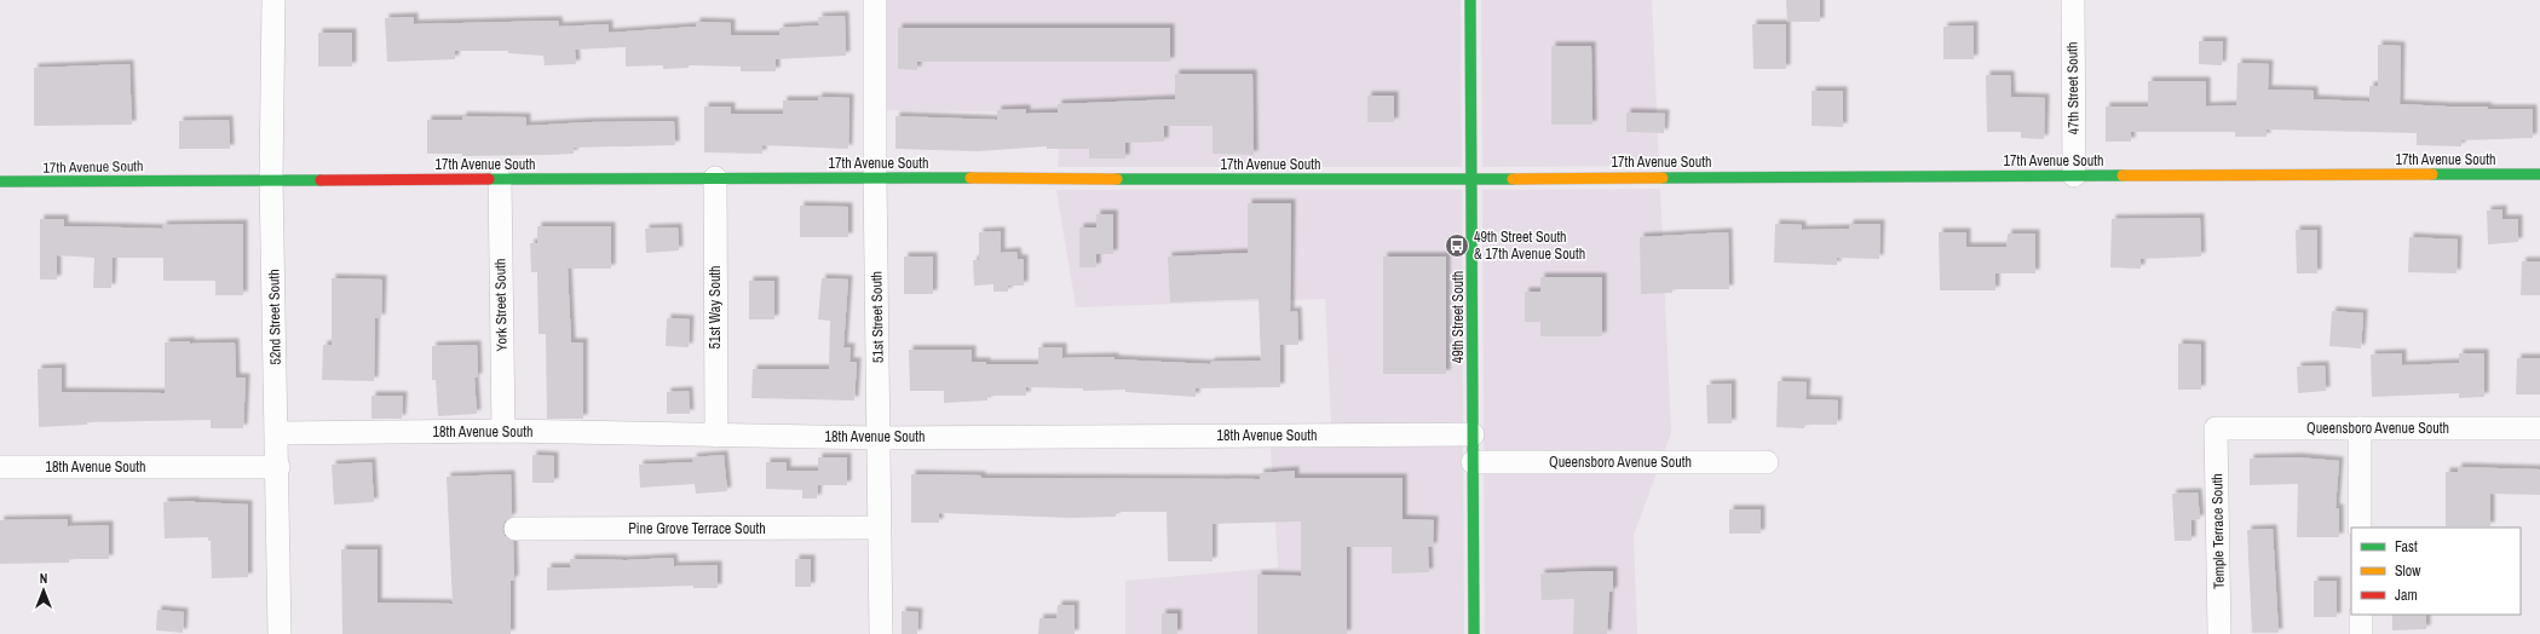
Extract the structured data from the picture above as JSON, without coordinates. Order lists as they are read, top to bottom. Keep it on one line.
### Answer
{"streets":{"street":["47th Street South","17th Avenue South","York Street South","51st Way South","52nd Street South","51st Street South","49th Street South","Queensboro Avenue South","18th Avenue South","Pine Grove Terrace South","Temple Terrace South"]},"crossings":[["47th Street South","17th Avenue South"],["17th Avenue South","York Street South"],["17th Avenue South","51st Way South"],["17th Avenue South","52nd Street South"],["17th Avenue South","51st Street South"],["17th Avenue South","49th Street South"],["York Street South","18th Avenue South"],["51st Way South","18th Avenue South"],["52nd Street South","18th Avenue South"],["51st Street South","18th Avenue South"],["51st Street South","Pine Grove Terrace South"],["49th Street South","Queensboro Avenue South"],["49th Street South","18th Avenue South"],["Queensboro Avenue South","Temple Terrace South"]],"places":{"bus stop":["49th Street South & 17th Avenue South"]},"legend":["Fast","Slow","Jam"],"north":"top"}
